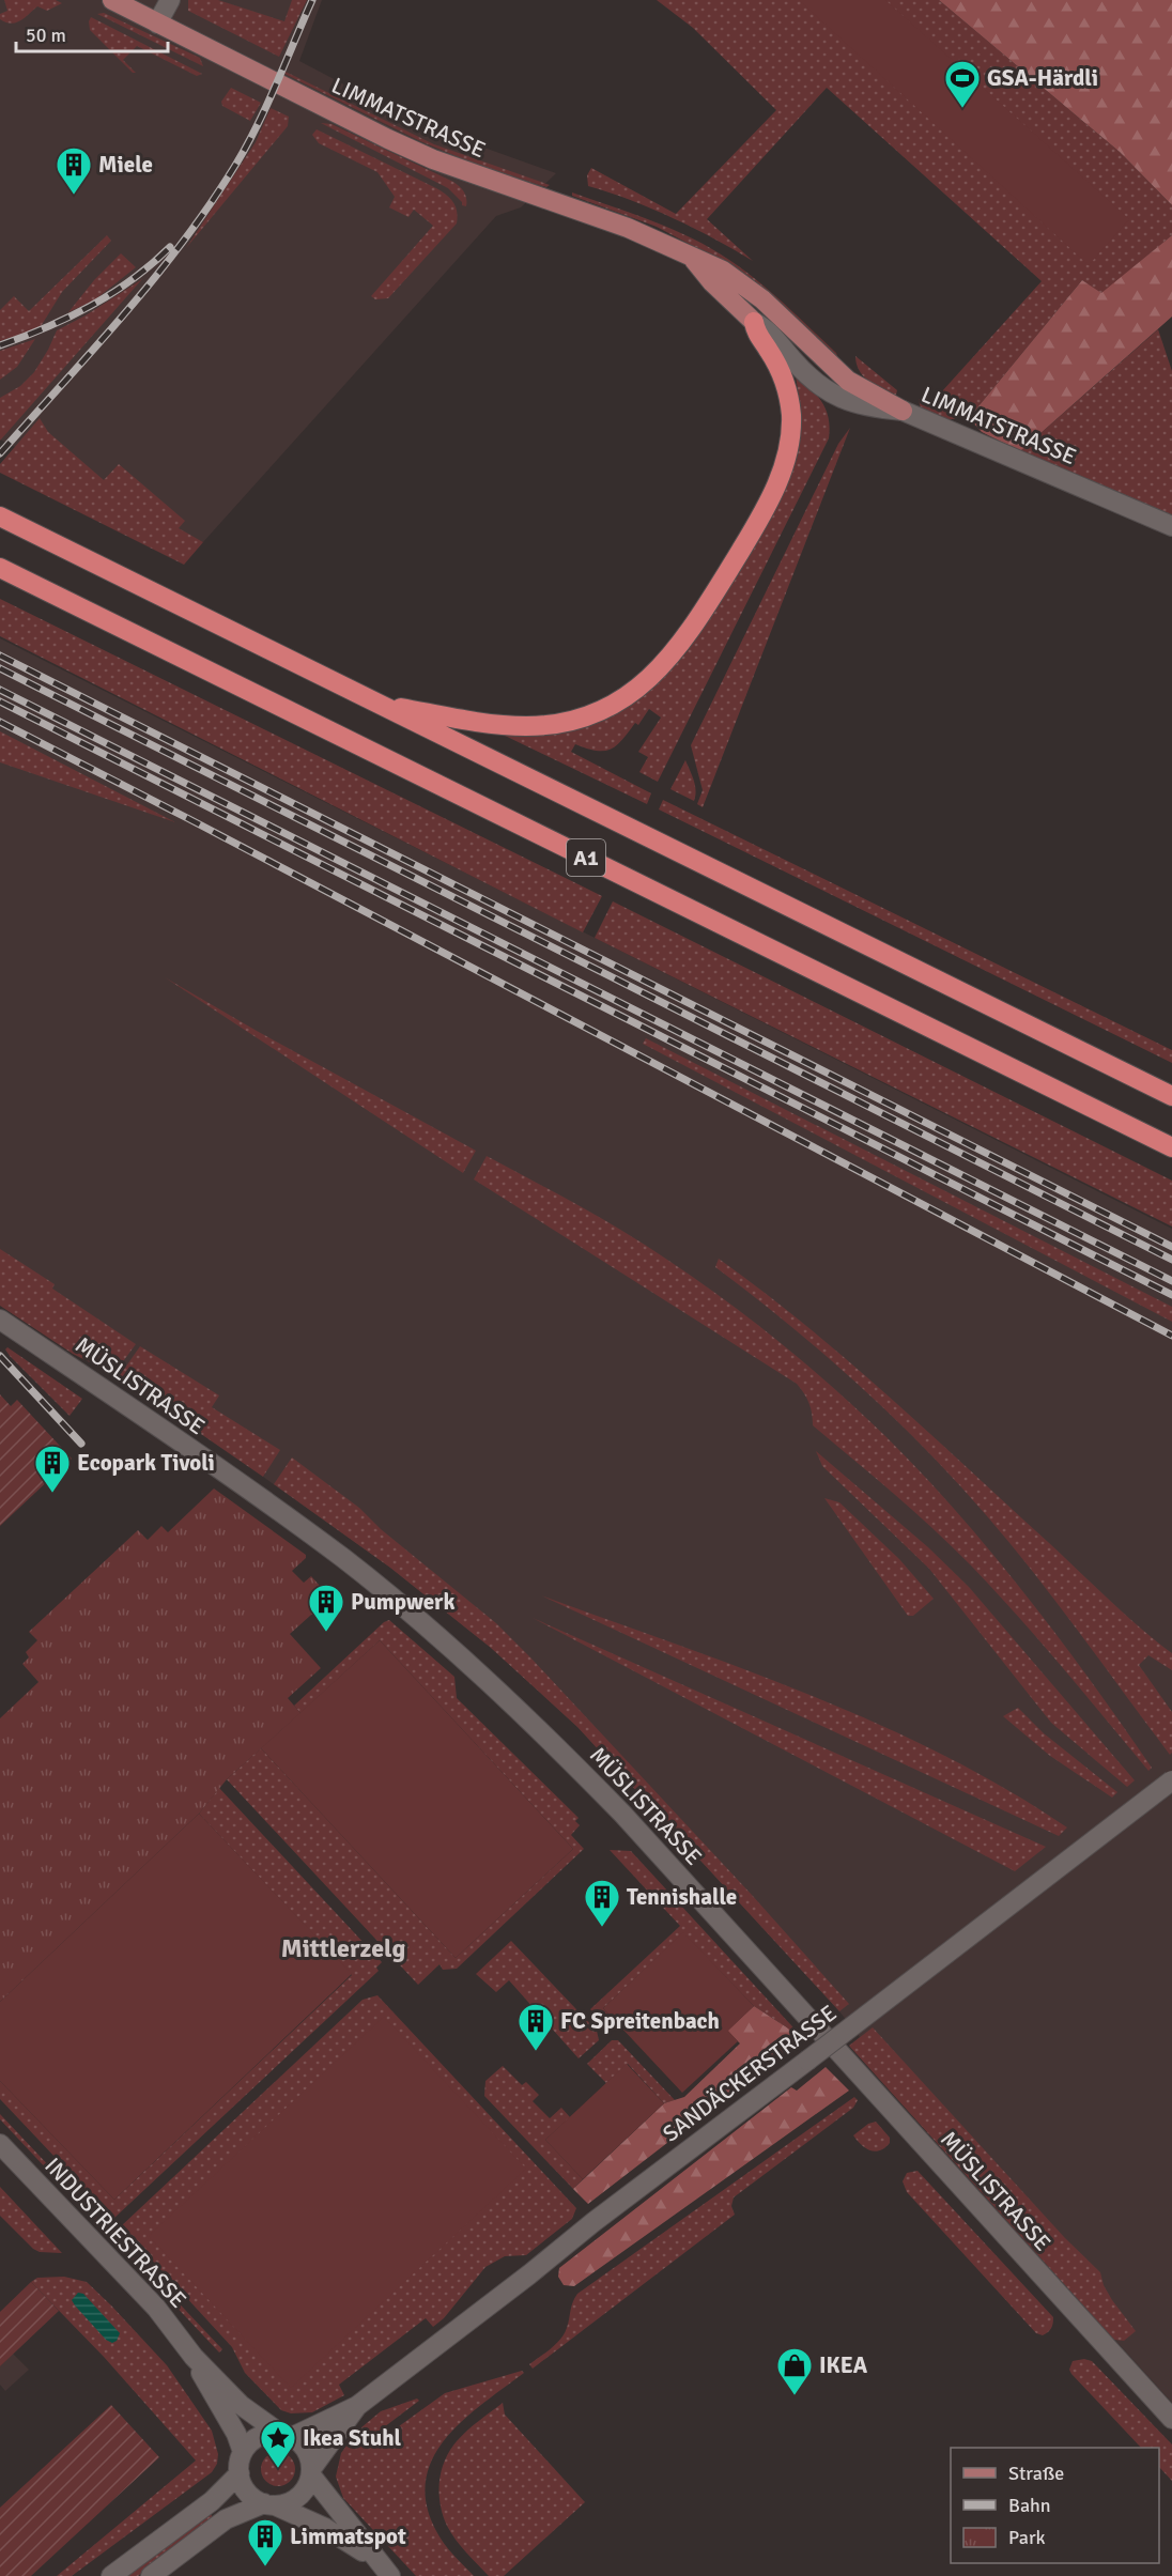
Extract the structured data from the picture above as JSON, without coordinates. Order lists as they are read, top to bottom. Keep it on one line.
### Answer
{"streets":{"highway":["A1"],"main road":["LIMMATSTRASSE"],"street":["MÜSLISTRASSE","SANDÄCKERSTRASSE","INDUSTRIESTRASSE"]},"crossings":[["LIMMATSTRASSE","A1"],["SANDÄCKERSTRASSE","INDUSTRIESTRASSE"]],"districts":["Mittlerzelg"],"places":{"sports":["GSA-Härdli"],"building":["Miele","Ecopark Tivoli","Pumpwerk","Tennishalle","FC Spreitenbach","Limmatspot"],"shop":["IKEA"],"place":["Ikea Stuhl"]},"legend":["Straße","Bahn","Park"],"scale_bar":"50 m"}
